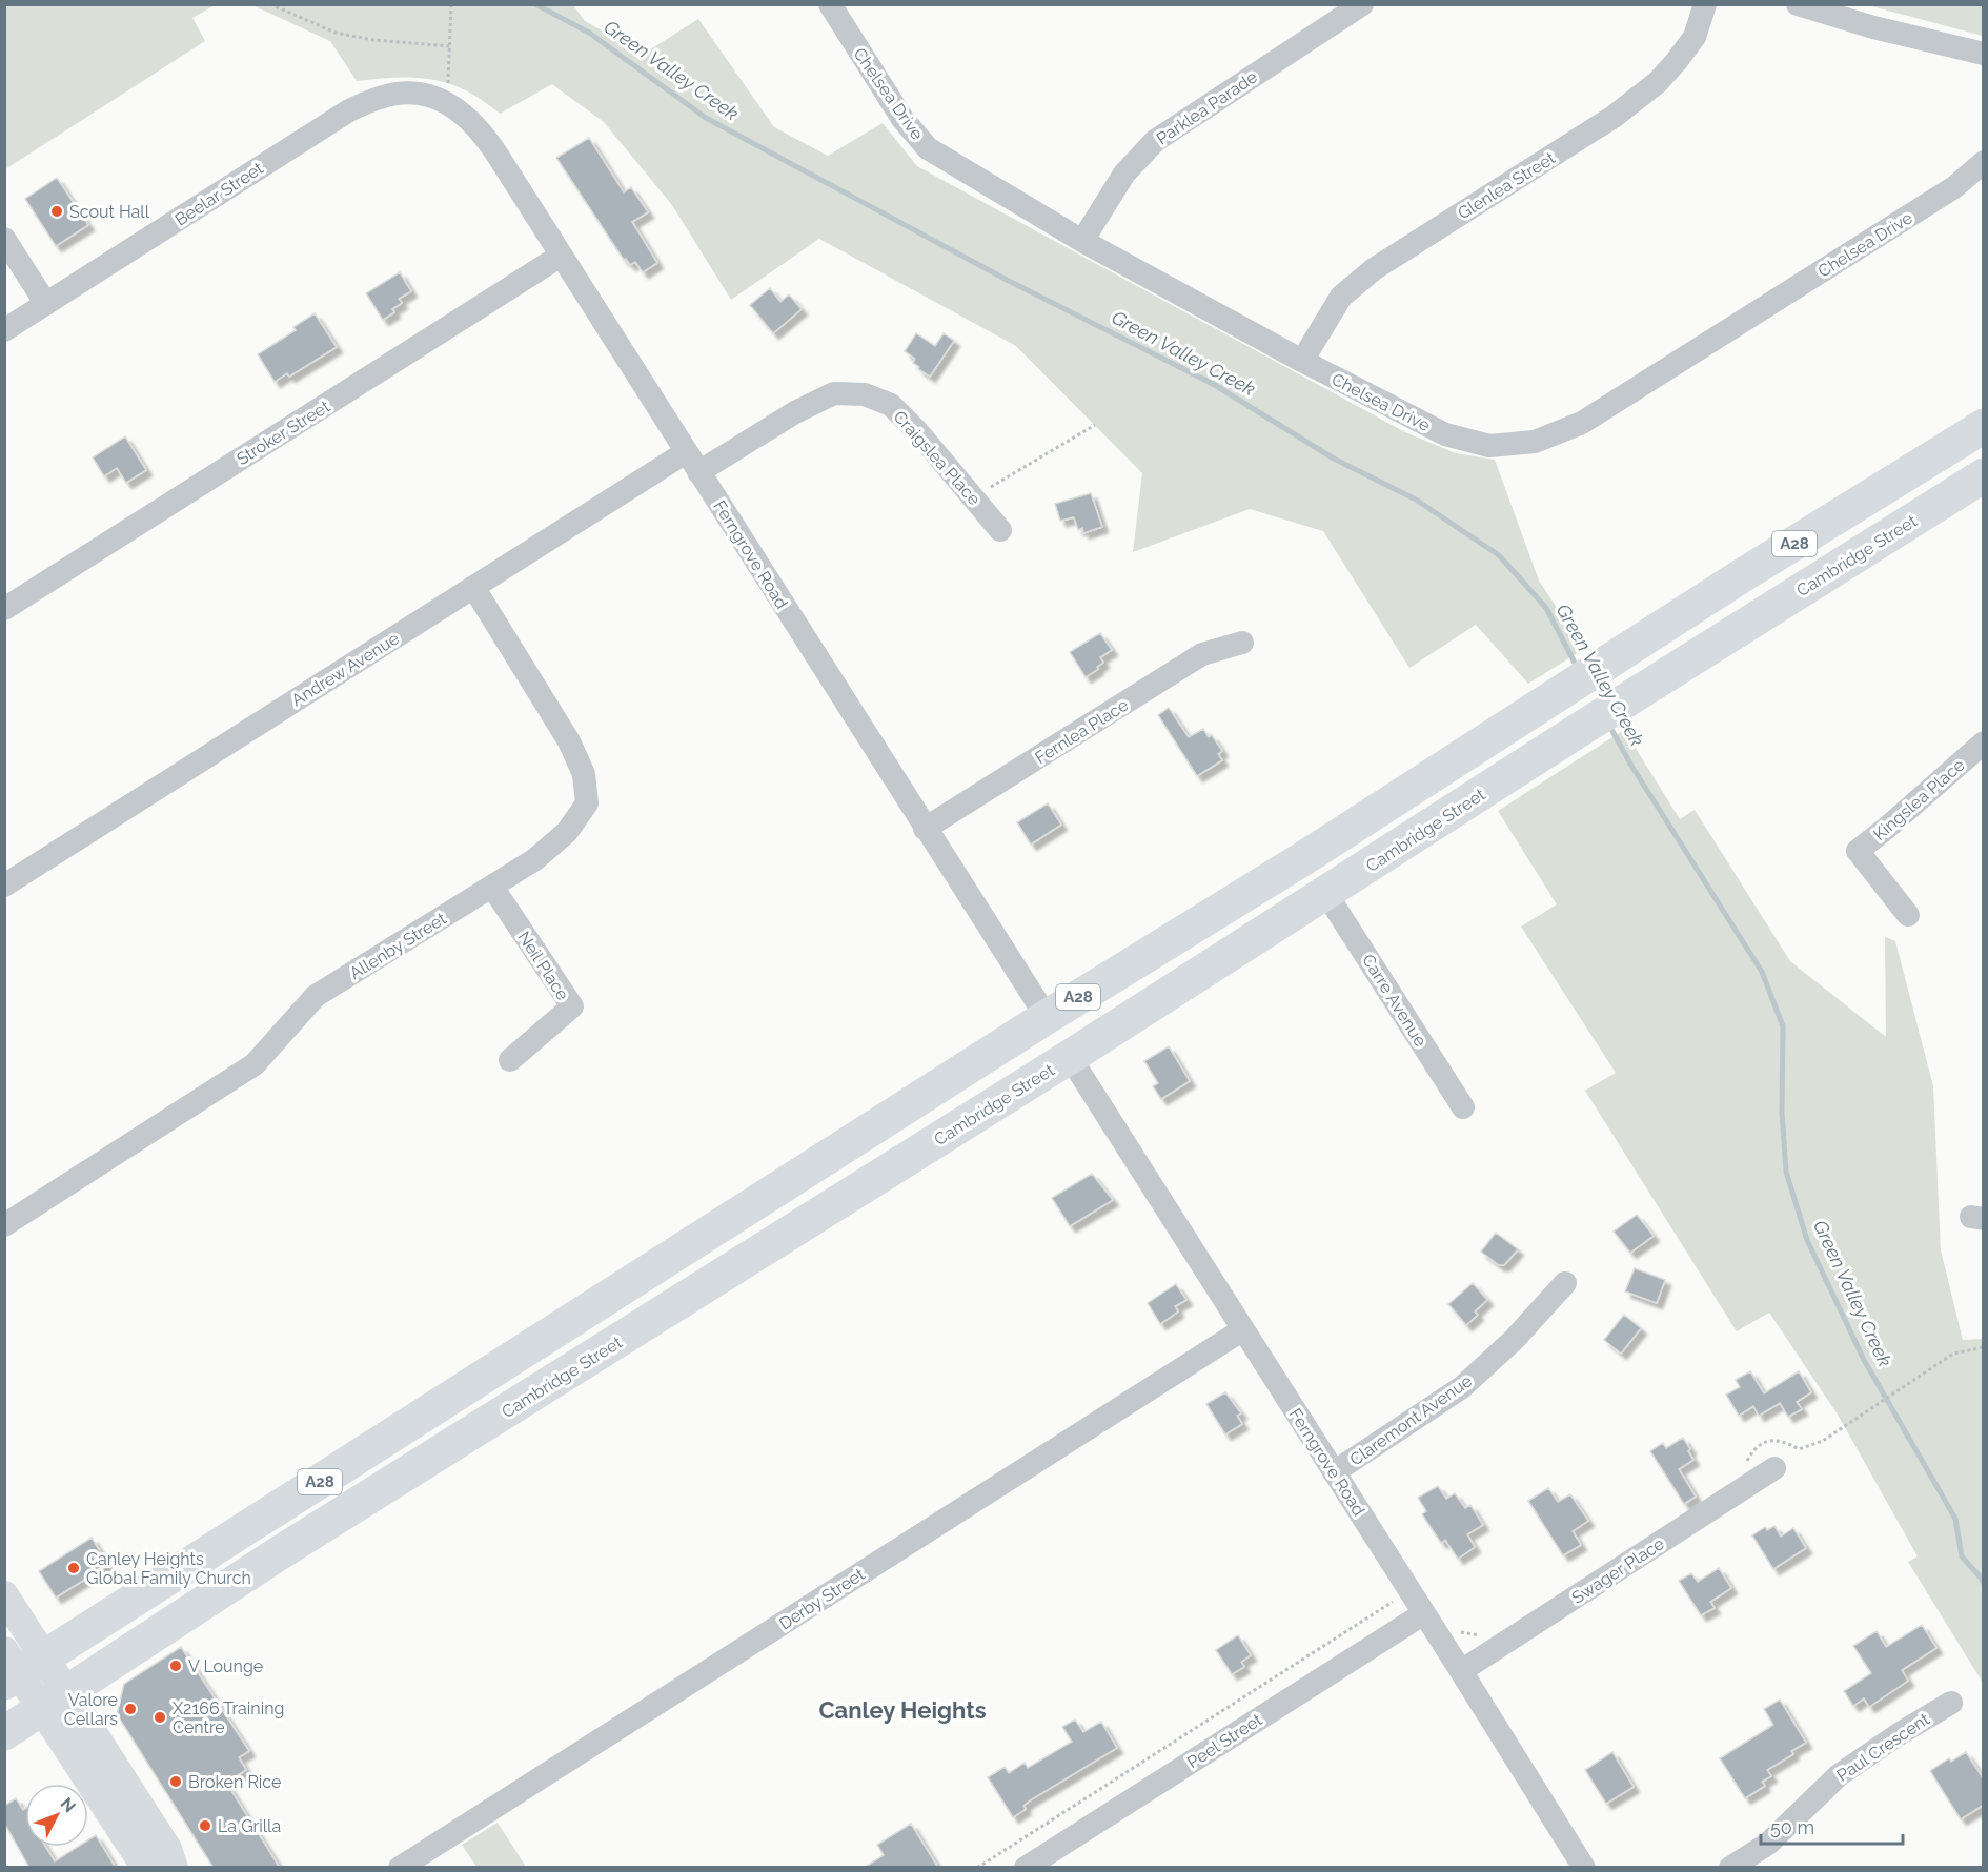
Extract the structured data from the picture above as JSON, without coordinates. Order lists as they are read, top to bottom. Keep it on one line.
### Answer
{"streets":{"highway":["A28","Cambridge Street"],"street":["Chelsea Drive","Parklea Parade","Glenlea Street","Beelar Street","Stroker Street","Craigslea Place","Ferngrove Road","Andrew Avenue","Fernlea Place","Kingslea Place","Allenby Street","Neil Place","Carre Avenue","Claremont Avenue","Swager Place","Derby Street","Peel Street","Paul Crescent"]},"crossings":[["Chelsea Drive","Parklea Parade"],["Chelsea Drive","Glenlea Street"],["Beelar Street","Ferngrove Road"],["Stroker Street","Ferngrove Road"],["Craigslea Place","Ferngrove Road"],["Craigslea Place","Andrew Avenue"],["A28","Ferngrove Road"],["Ferngrove Road","Cambridge Street"],["Ferngrove Road","Andrew Avenue"],["Ferngrove Road","Fernlea Place"],["Ferngrove Road","Claremont Avenue"],["Ferngrove Road","Swager Place"],["Ferngrove Road","Derby Street"],["Ferngrove Road","Peel Street"],["Cambridge Street","Carre Avenue"],["Andrew Avenue","Allenby Street"],["Allenby Street","Neil Place"]],"districts":["Canley Heights"],"water":["Green Valley Creek"],"places":["Scout Hall","Canley Heights Global Family Church","V Lounge","Valore Cellars","X2166 Training Centre","Broken Rice","La Grilla"],"scale_bar":"50 m","north":"top right"}
